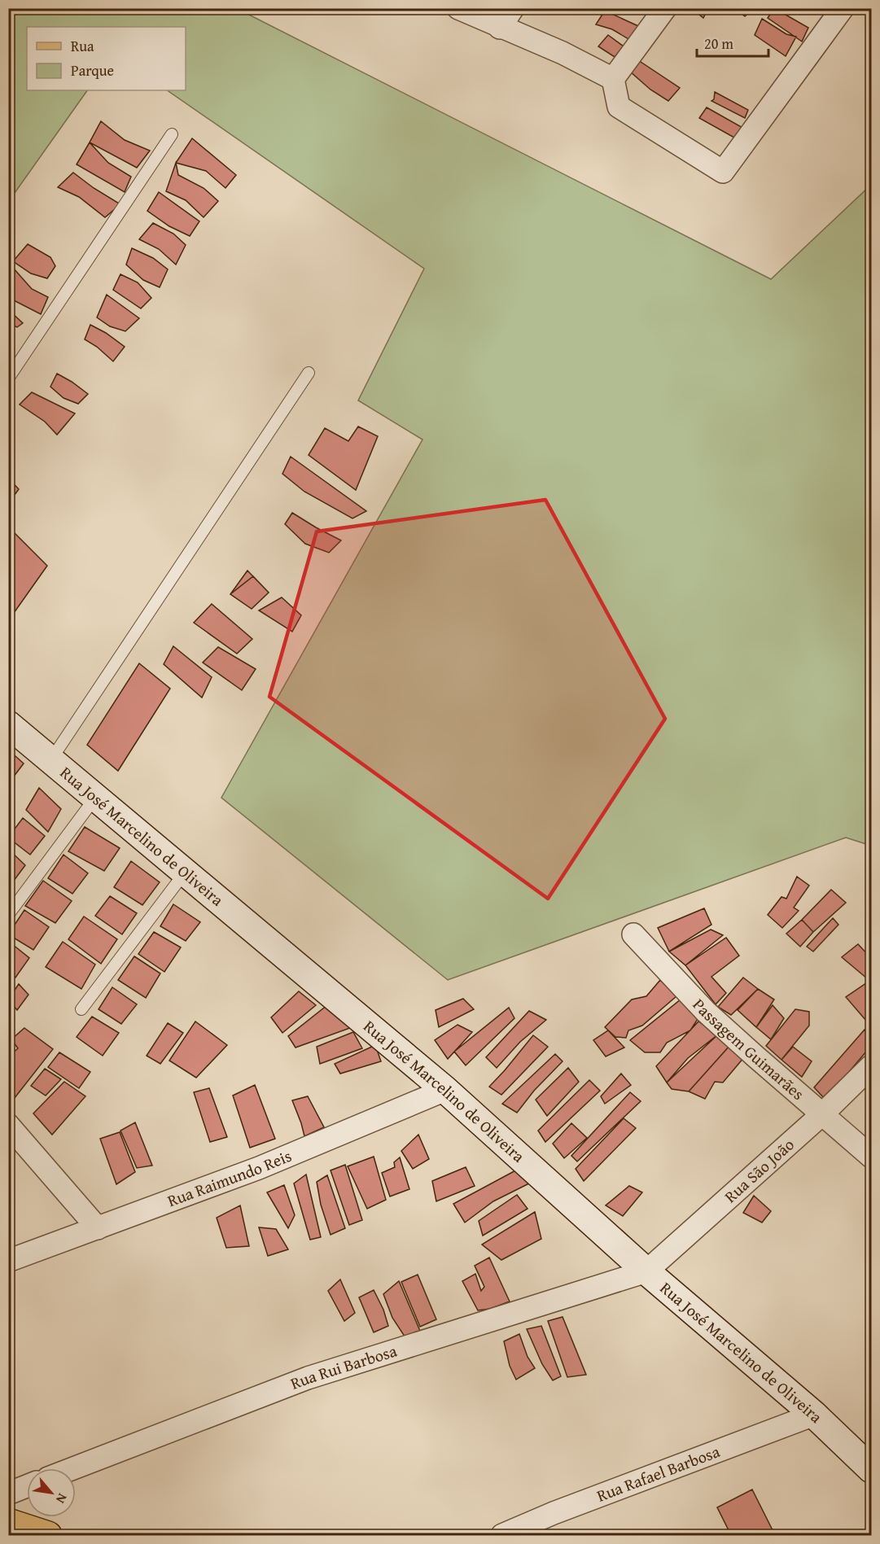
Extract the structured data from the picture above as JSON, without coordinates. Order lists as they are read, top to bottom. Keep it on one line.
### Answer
{"streets":{"street":["Rua José Marcelino de Oliveira","Passagem Guimarães","Rua São João","Rua Raimundo Reis","Rua Rui Barbosa","Rua Rafael Barbosa"]},"crossings":[["Rua José Marcelino de Oliveira","Rua São João"],["Rua José Marcelino de Oliveira","Rua Raimundo Reis"],["Rua José Marcelino de Oliveira","Rua Rui Barbosa"],["Rua José Marcelino de Oliveira","Rua Rafael Barbosa"],["Passagem Guimarães","Rua São João"],["Rua São João","Rua Rui Barbosa"]],"legend":["Rua","Parque"],"scale_bar":"20 m","north":"bottom right"}
